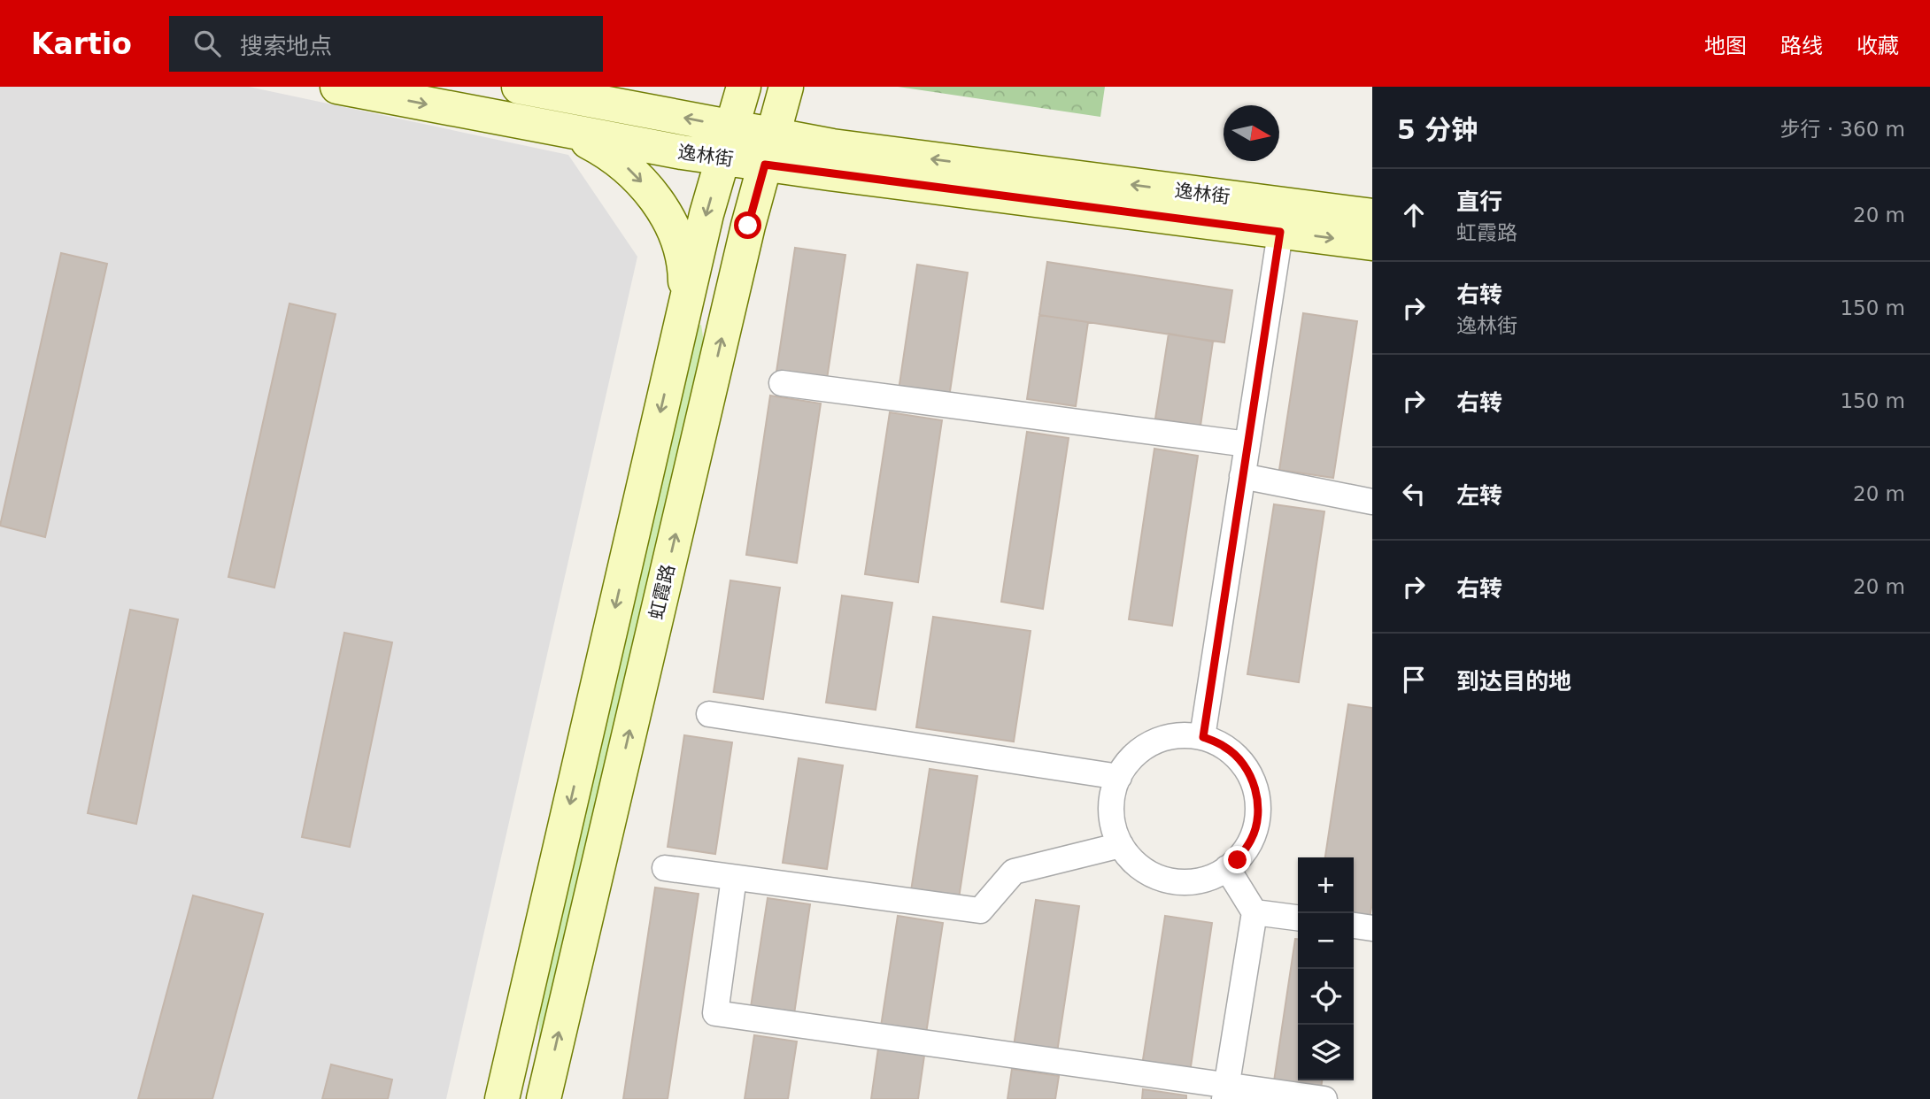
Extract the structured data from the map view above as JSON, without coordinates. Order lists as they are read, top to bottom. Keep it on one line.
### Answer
{"streets":{"street":["逸林街","虹霞路"]},"crossings":[["逸林街","虹霞路"]],"north":"right","page":{"header":"Kartio","search":"搜索地点","nav":["地图","路线","收藏"],"heading":["5 分钟","步行 · 360 m"],"list":[["直行","虹霞路","20 m"],["右转","逸林街","150 m"],["右转","150 m"],["左转","20 m"],["右转","20 m"],"到达目的地"],"map_buttons":["+","−"]}}
